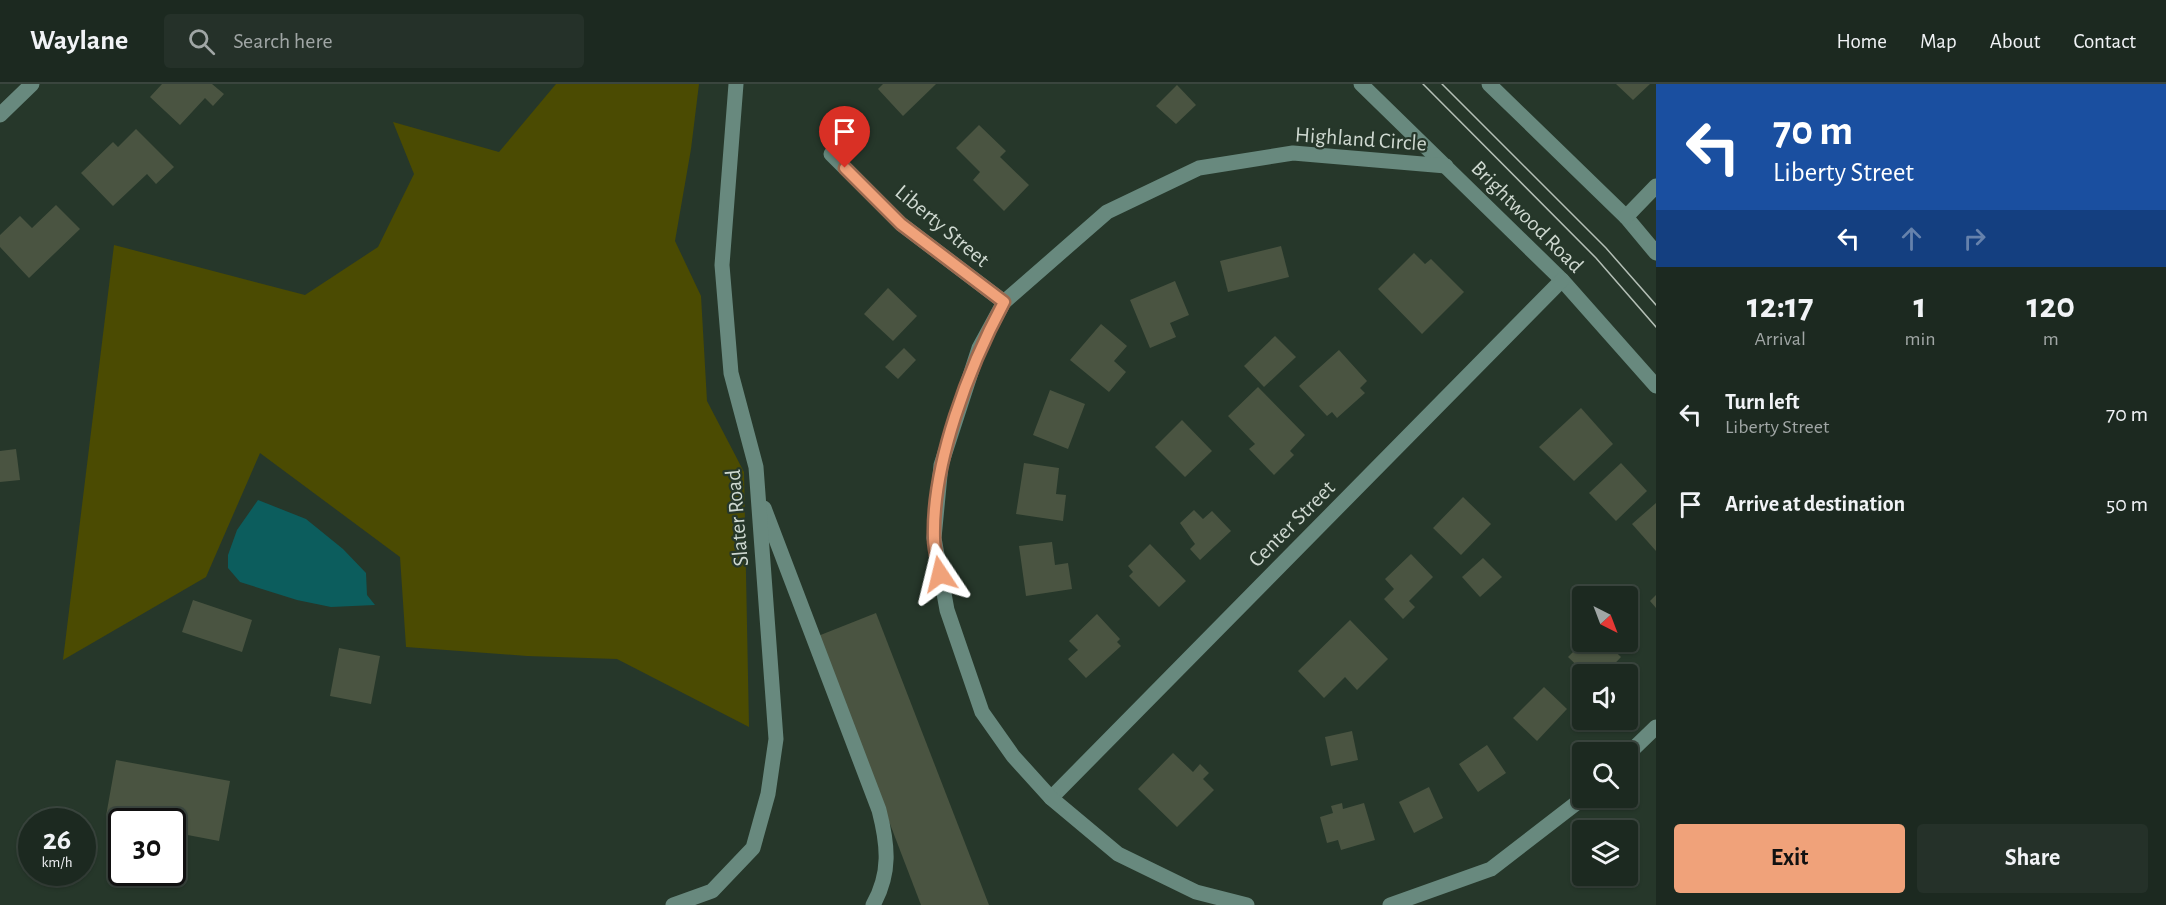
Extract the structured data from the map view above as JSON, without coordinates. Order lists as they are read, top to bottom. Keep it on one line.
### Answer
{"streets":{"street":["Highland Circle","Brightwood Road","Liberty Street","Slater Road","Center Street"]},"crossings":[["Highland Circle","Brightwood Road"],["Highland Circle","Liberty Street"],["Highland Circle","Center Street"],["Brightwood Road","Center Street"]],"north":"bottom right","page":{"header":"Waylane","search":"Search here","nav":["Home","Map","About","Contact"],"turn":["70 m","Liberty Street"],"eta":["12:17","Arrival","1","min","120","m"],"list":[{"name":"Turn left","note":"Liberty Street","value":"70 m"},{"name":"Arrive at destination","value":"50 m"}],"speed":"26 km/h","limit":"30","buttons":["Exit","Share"]}}
